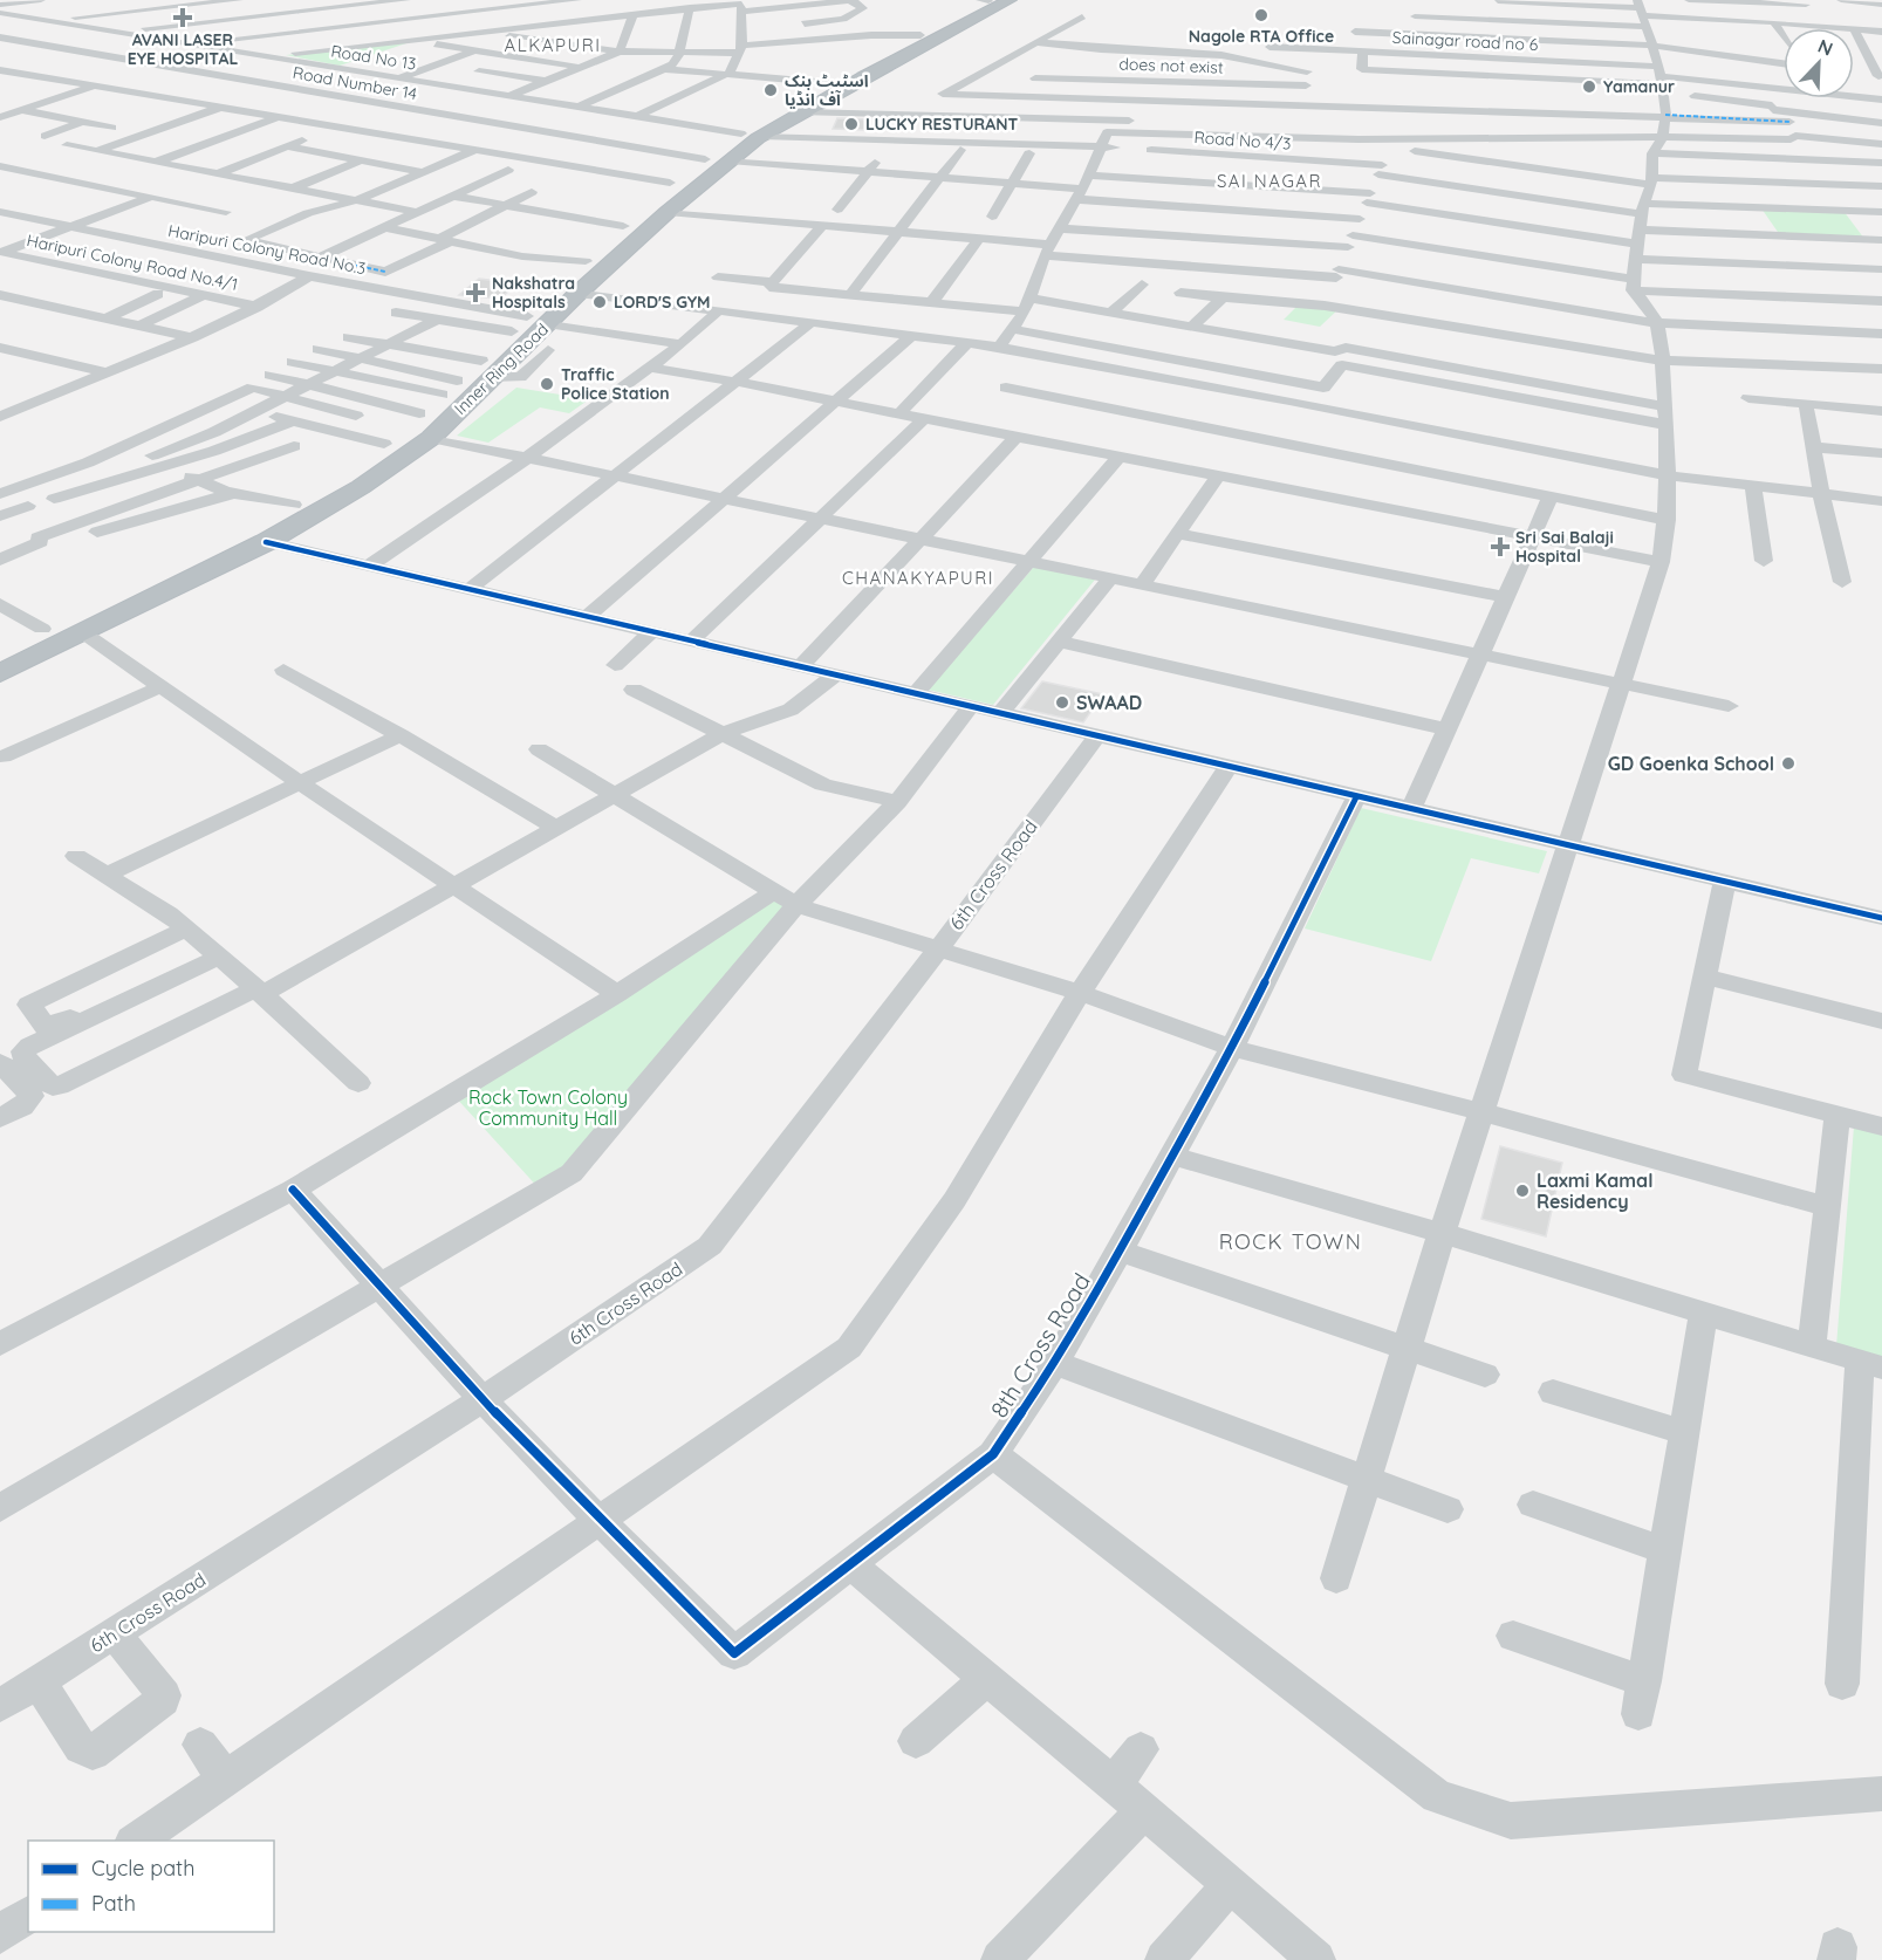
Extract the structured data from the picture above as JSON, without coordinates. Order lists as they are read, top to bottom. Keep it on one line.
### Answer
{"streets":{"highway":["Inner Ring Road"],"street":["Sainagar road no 6","Road No 13","does not exist","Road Number 14","Road No 4/3","Haripuri Colony Road No.3","Haripuri Colony Road No.4/1","6th Cross Road","8th Cross Road"]},"crossings":[["Road Number 14","Inner Ring Road"],["Haripuri Colony Road No.3","Inner Ring Road"]],"districts":["ALKAPURI","SAI NAGAR","CHANAKYAPURI","ROCK TOWN"],"parks":["Rock Town Colony Community Hall"],"places":{"other":["Nagole RTA Office","Yamanur","اسٹیٹ بنک آف انڈیا","LUCKY RESTURANT","LORD'S GYM","Traffic Police Station","SWAAD","GD Goenka School","Laxmi Kamal Residency"],"health":["AVANI LASER EYE HOSPITAL","Nakshatra Hospitals","Sri Sai Balaji Hospital"]},"legend":["Cycle path","Path"],"north":"top right"}
